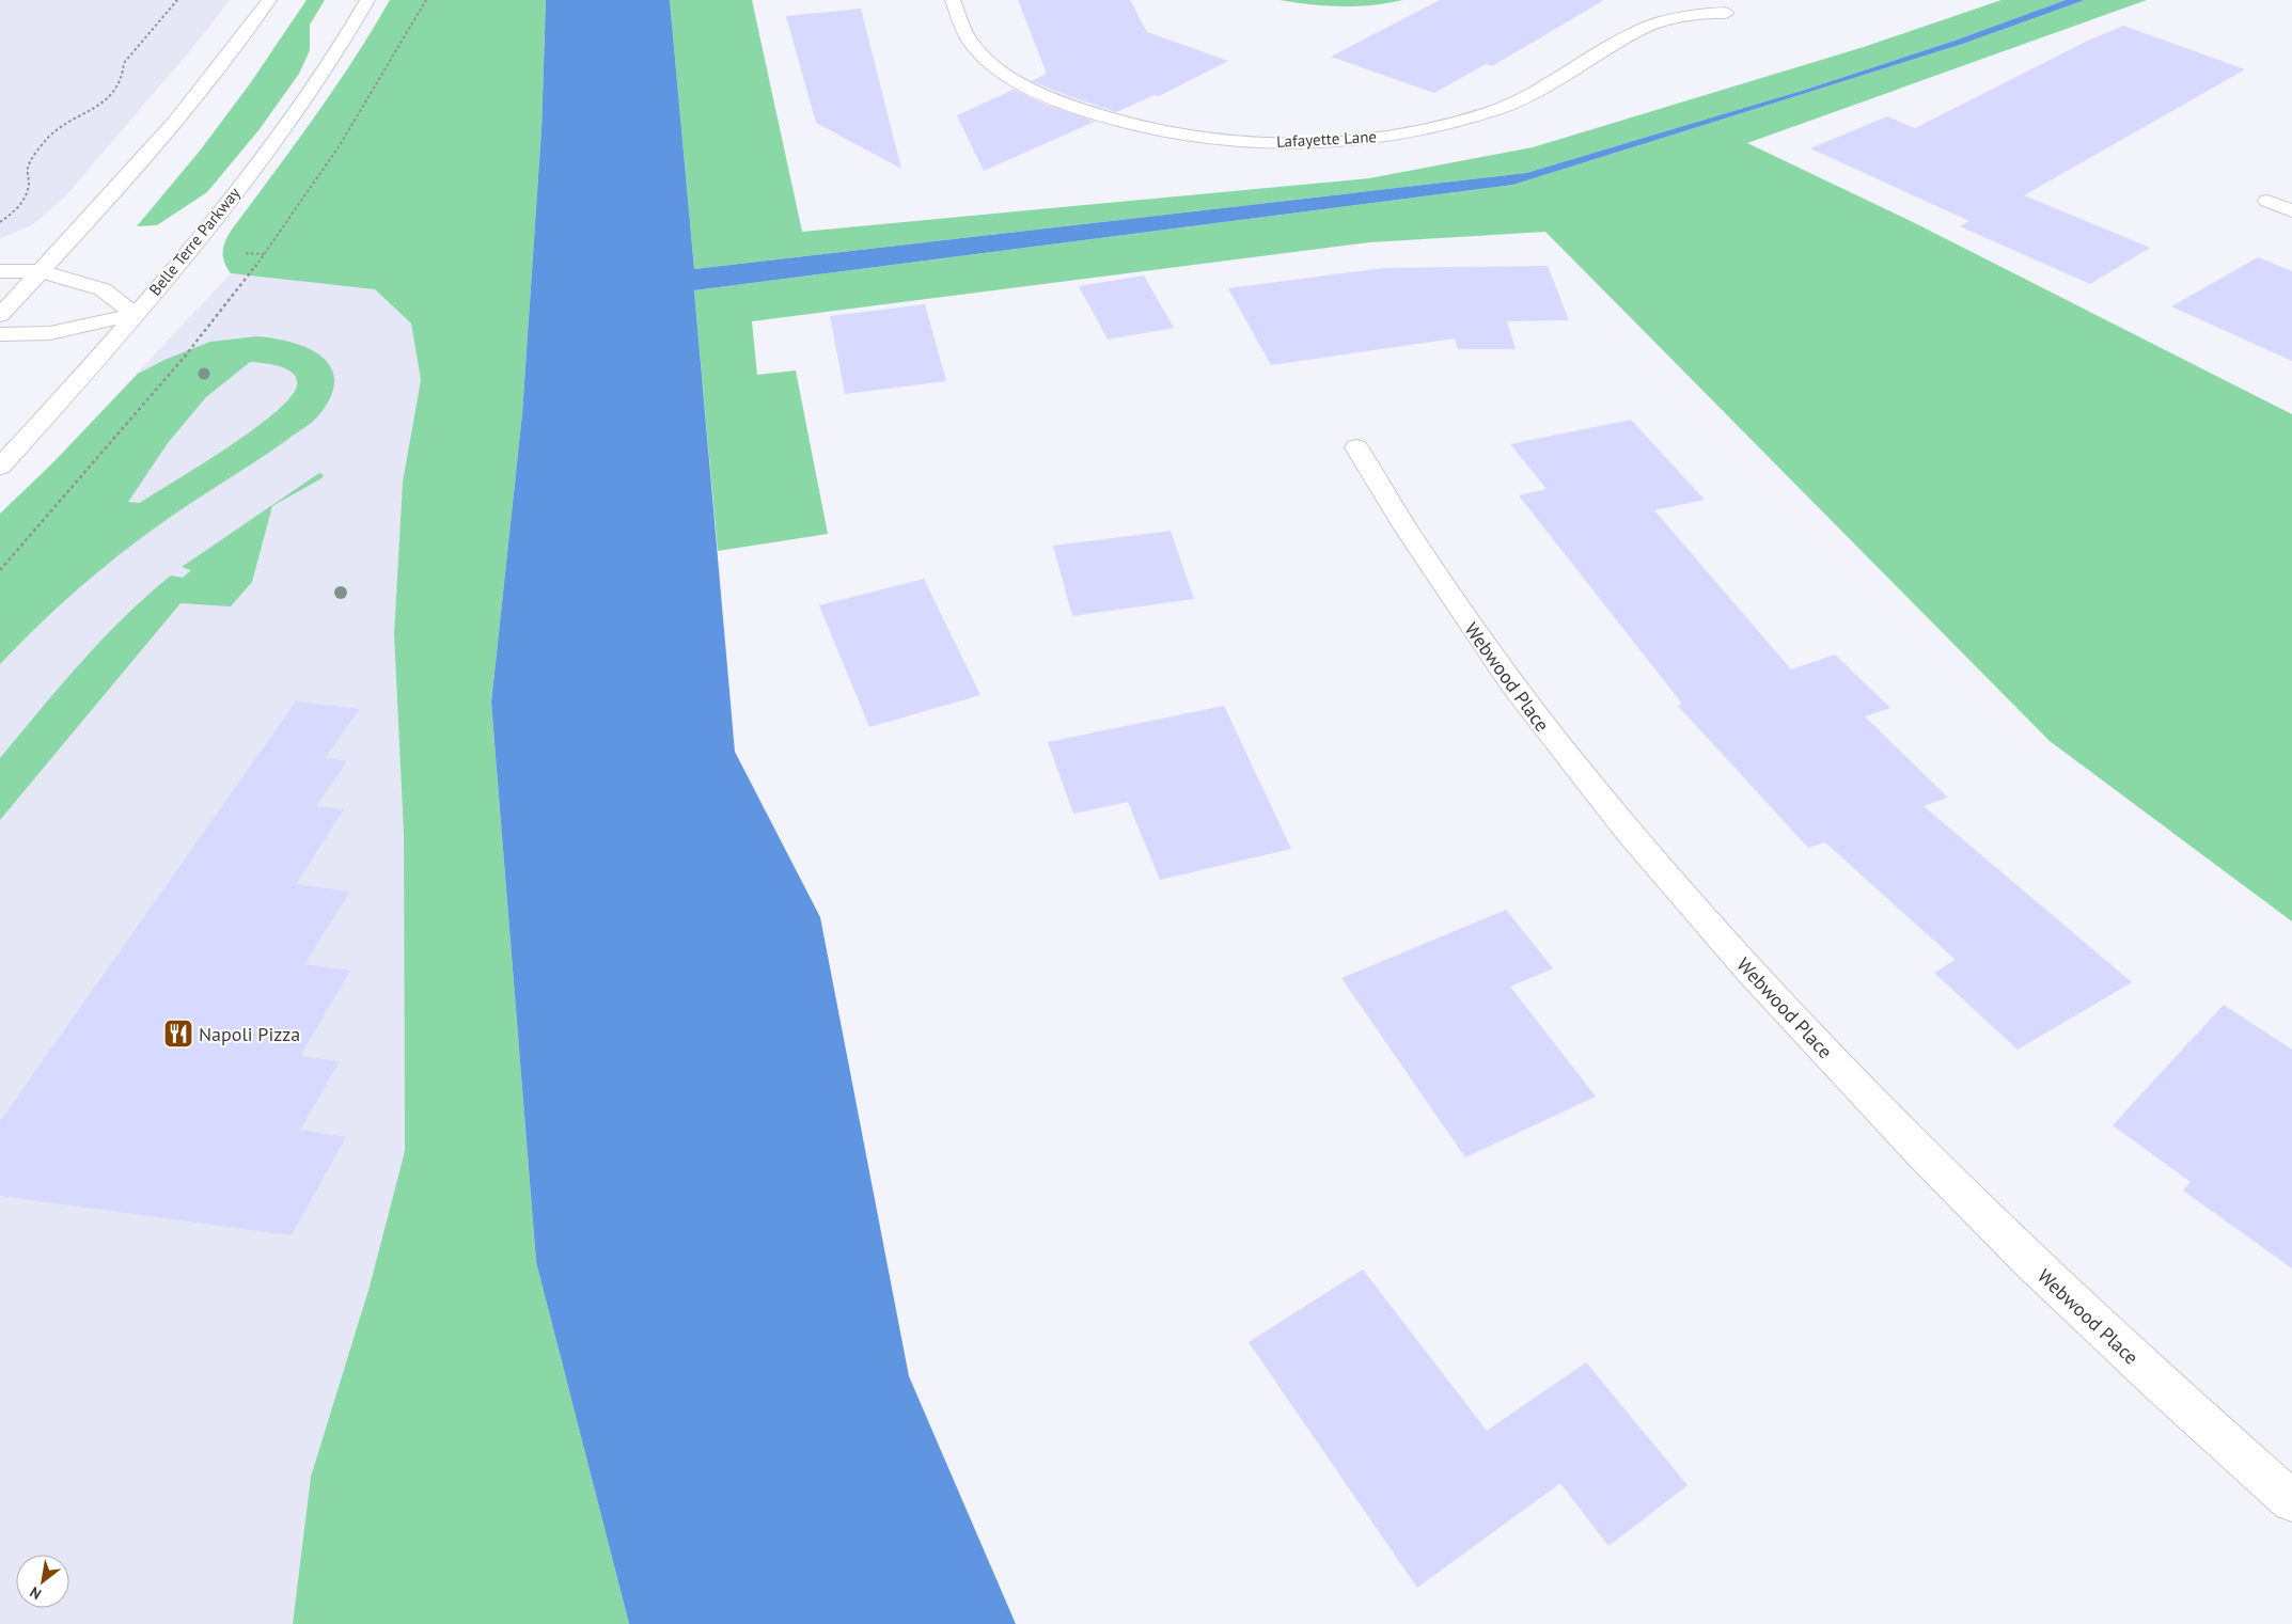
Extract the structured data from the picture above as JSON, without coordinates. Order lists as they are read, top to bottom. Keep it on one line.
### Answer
{"streets":{"street":["Lafayette Lane","Belle Terre Parkway","Webwood Place"]},"places":{"restaurant":["Napoli Pizza"]},"north":"bottom left"}
